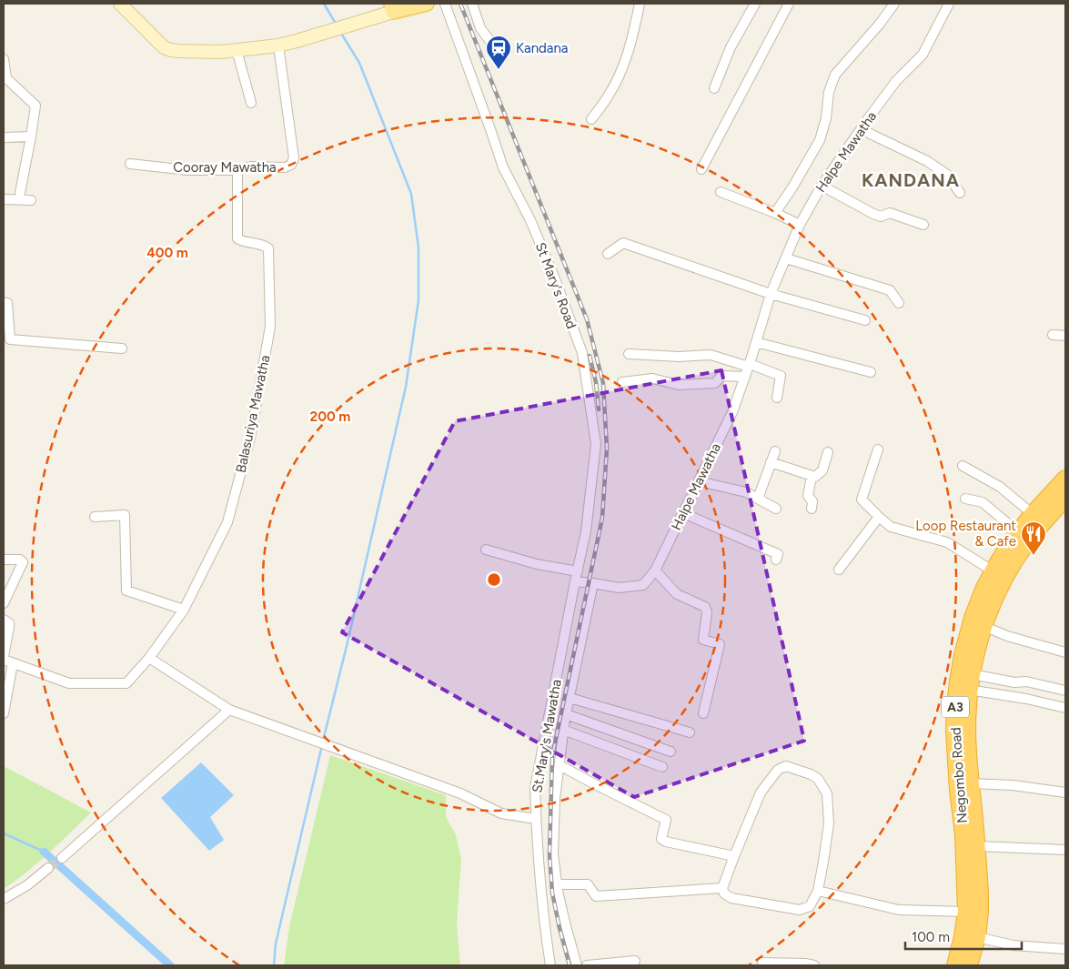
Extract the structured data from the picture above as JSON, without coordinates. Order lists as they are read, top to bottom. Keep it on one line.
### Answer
{"streets":{"highway":["A3","Negombo Road"],"street":["Halpe Mawatha","Cooray Mawatha","St Mary's Road","Balasuriya Mawatha","St.Mary's Mawatha"]},"crossings":[["Cooray Mawatha","Balasuriya Mawatha"],["St Mary's Road","St.Mary's Mawatha"]],"districts":["KANDANA"],"places":{"station":["Kandana"],"restaurant":["Loop Restaurant & Cafe"]},"scale_bar":"100 m","rings":["400 m","200 m"]}
